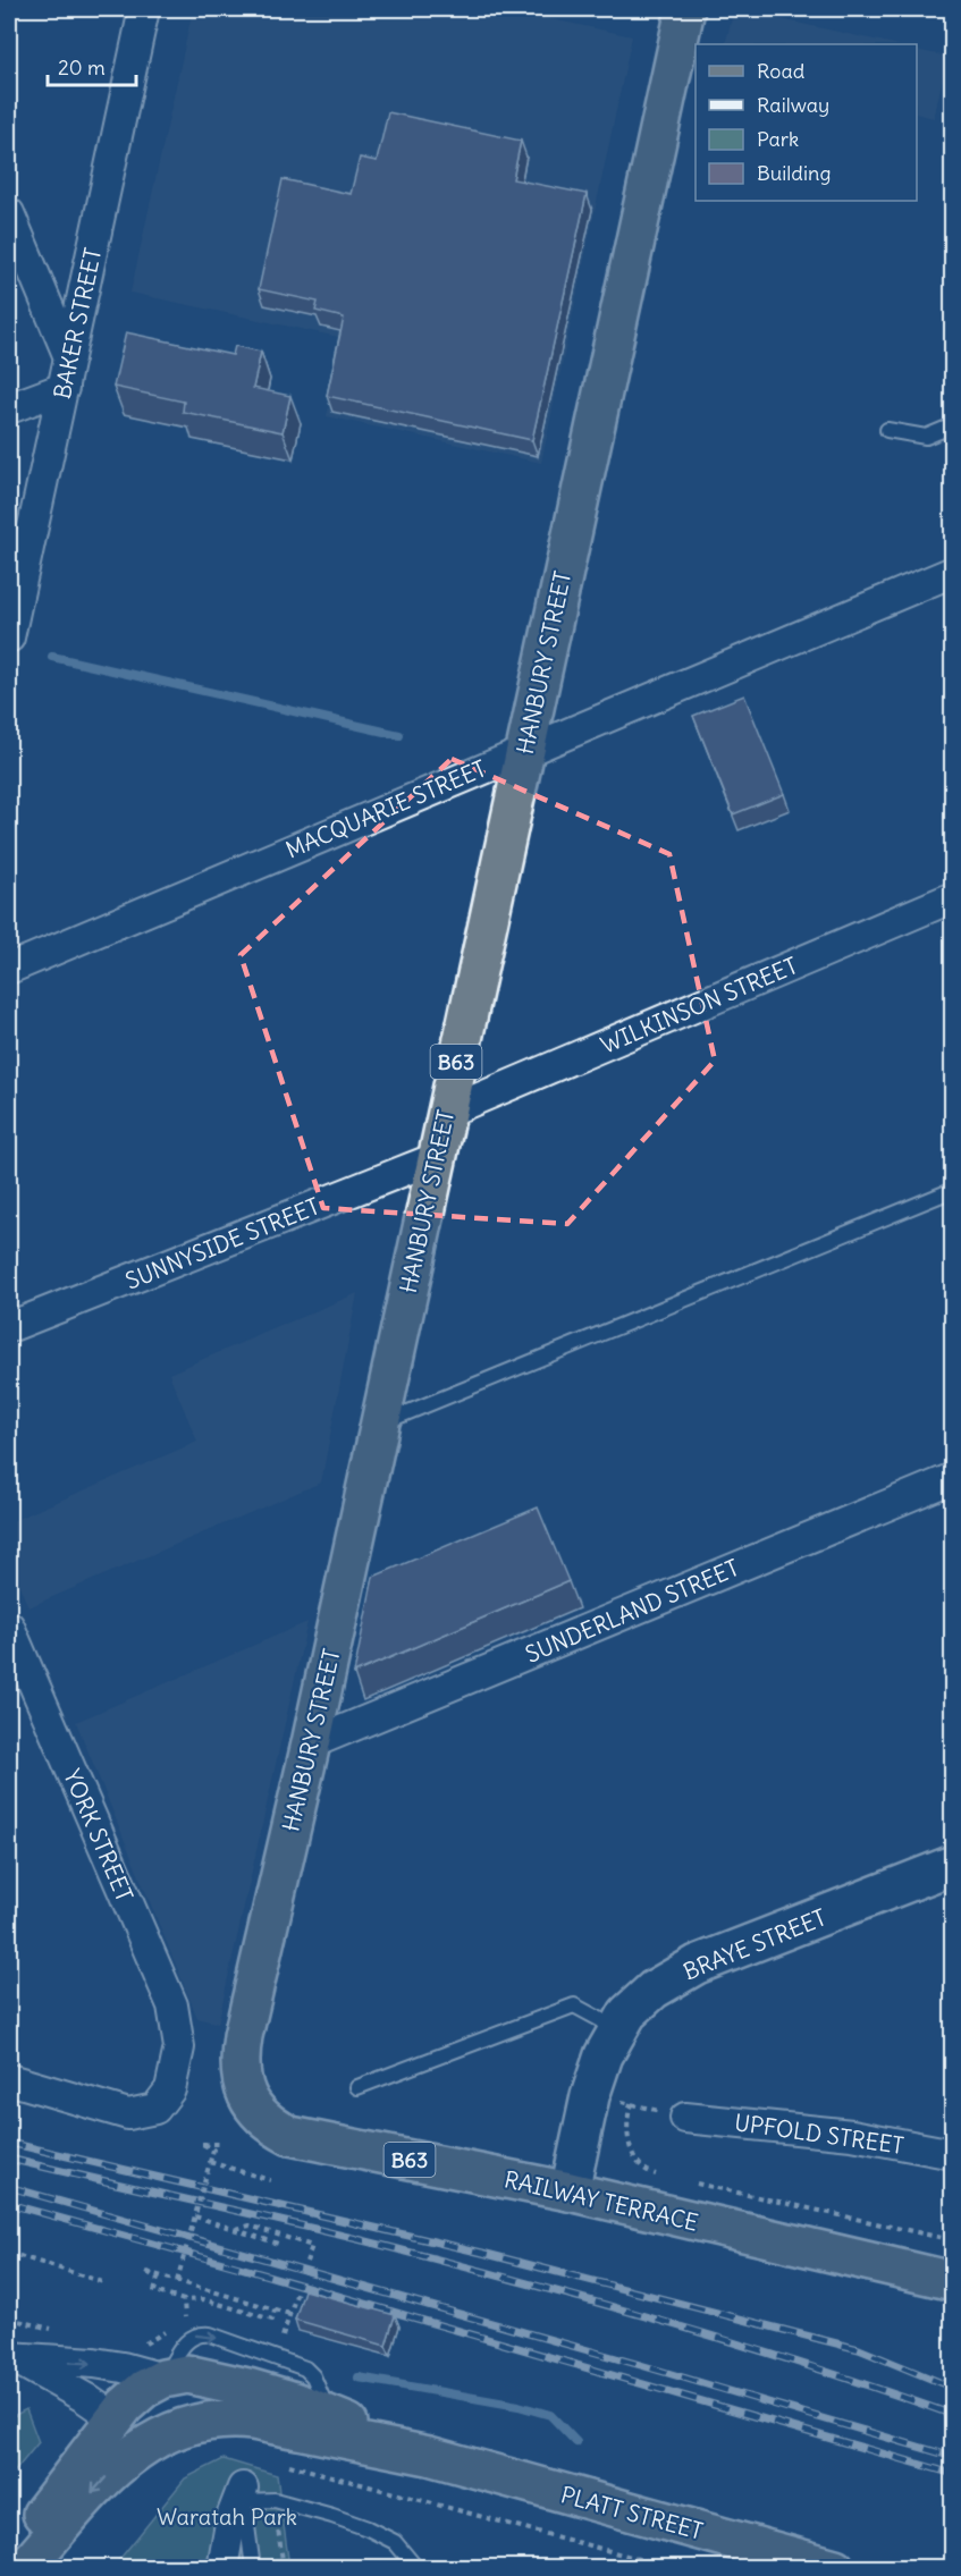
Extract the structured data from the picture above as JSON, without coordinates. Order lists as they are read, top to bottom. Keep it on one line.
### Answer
{"streets":{"main road":["HANBURY STREET","B63","RAILWAY TERRACE","PLATT STREET"],"street":["BAKER STREET","MACQUARIE STREET","WILKINSON STREET","SUNNYSIDE STREET","SUNDERLAND STREET","YORK STREET","BRAYE STREET","UPFOLD STREET"]},"crossings":[["HANBURY STREET","MACQUARIE STREET"],["HANBURY STREET","WILKINSON STREET"],["HANBURY STREET","SUNNYSIDE STREET"],["HANBURY STREET","SUNDERLAND STREET"],["HANBURY STREET","RAILWAY TERRACE"],["BRAYE STREET","RAILWAY TERRACE"]],"parks":["Waratah Park"],"legend":["Road","Railway","Park","Building"],"scale_bar":"20 m"}
